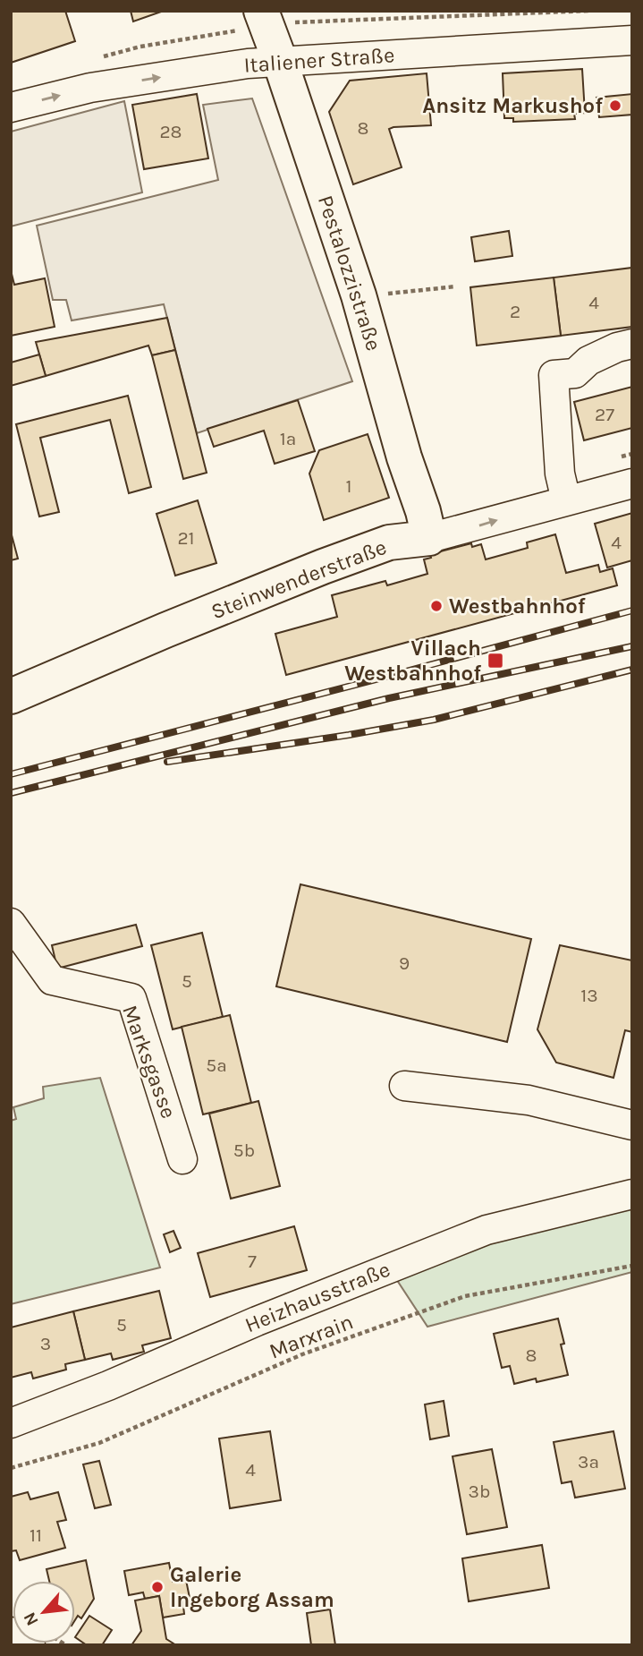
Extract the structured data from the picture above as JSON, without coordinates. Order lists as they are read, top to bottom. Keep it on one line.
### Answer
{"streets":{"main road":["Pestalozzistraße","Steinwenderstraße"],"street":["Italiener Straße","Marksgasse","Heizhausstraße"],"path":["Marxrain"]},"crossings":[["Italiener Straße","Pestalozzistraße"],["Pestalozzistraße","Steinwenderstraße"]],"one_way":["Italiener Straße"],"places":{"other":["Ansitz Markushof","Westbahnhof","Galerie Ingeborg Assam"],"transit":["Villach Westbahnhof"]},"house_numbers":["8","28","4","2","27","1a","1","21","4","9","5","13","5a","5b","7","5","3","8","3a","4","3b","11"],"north":"bottom left"}
